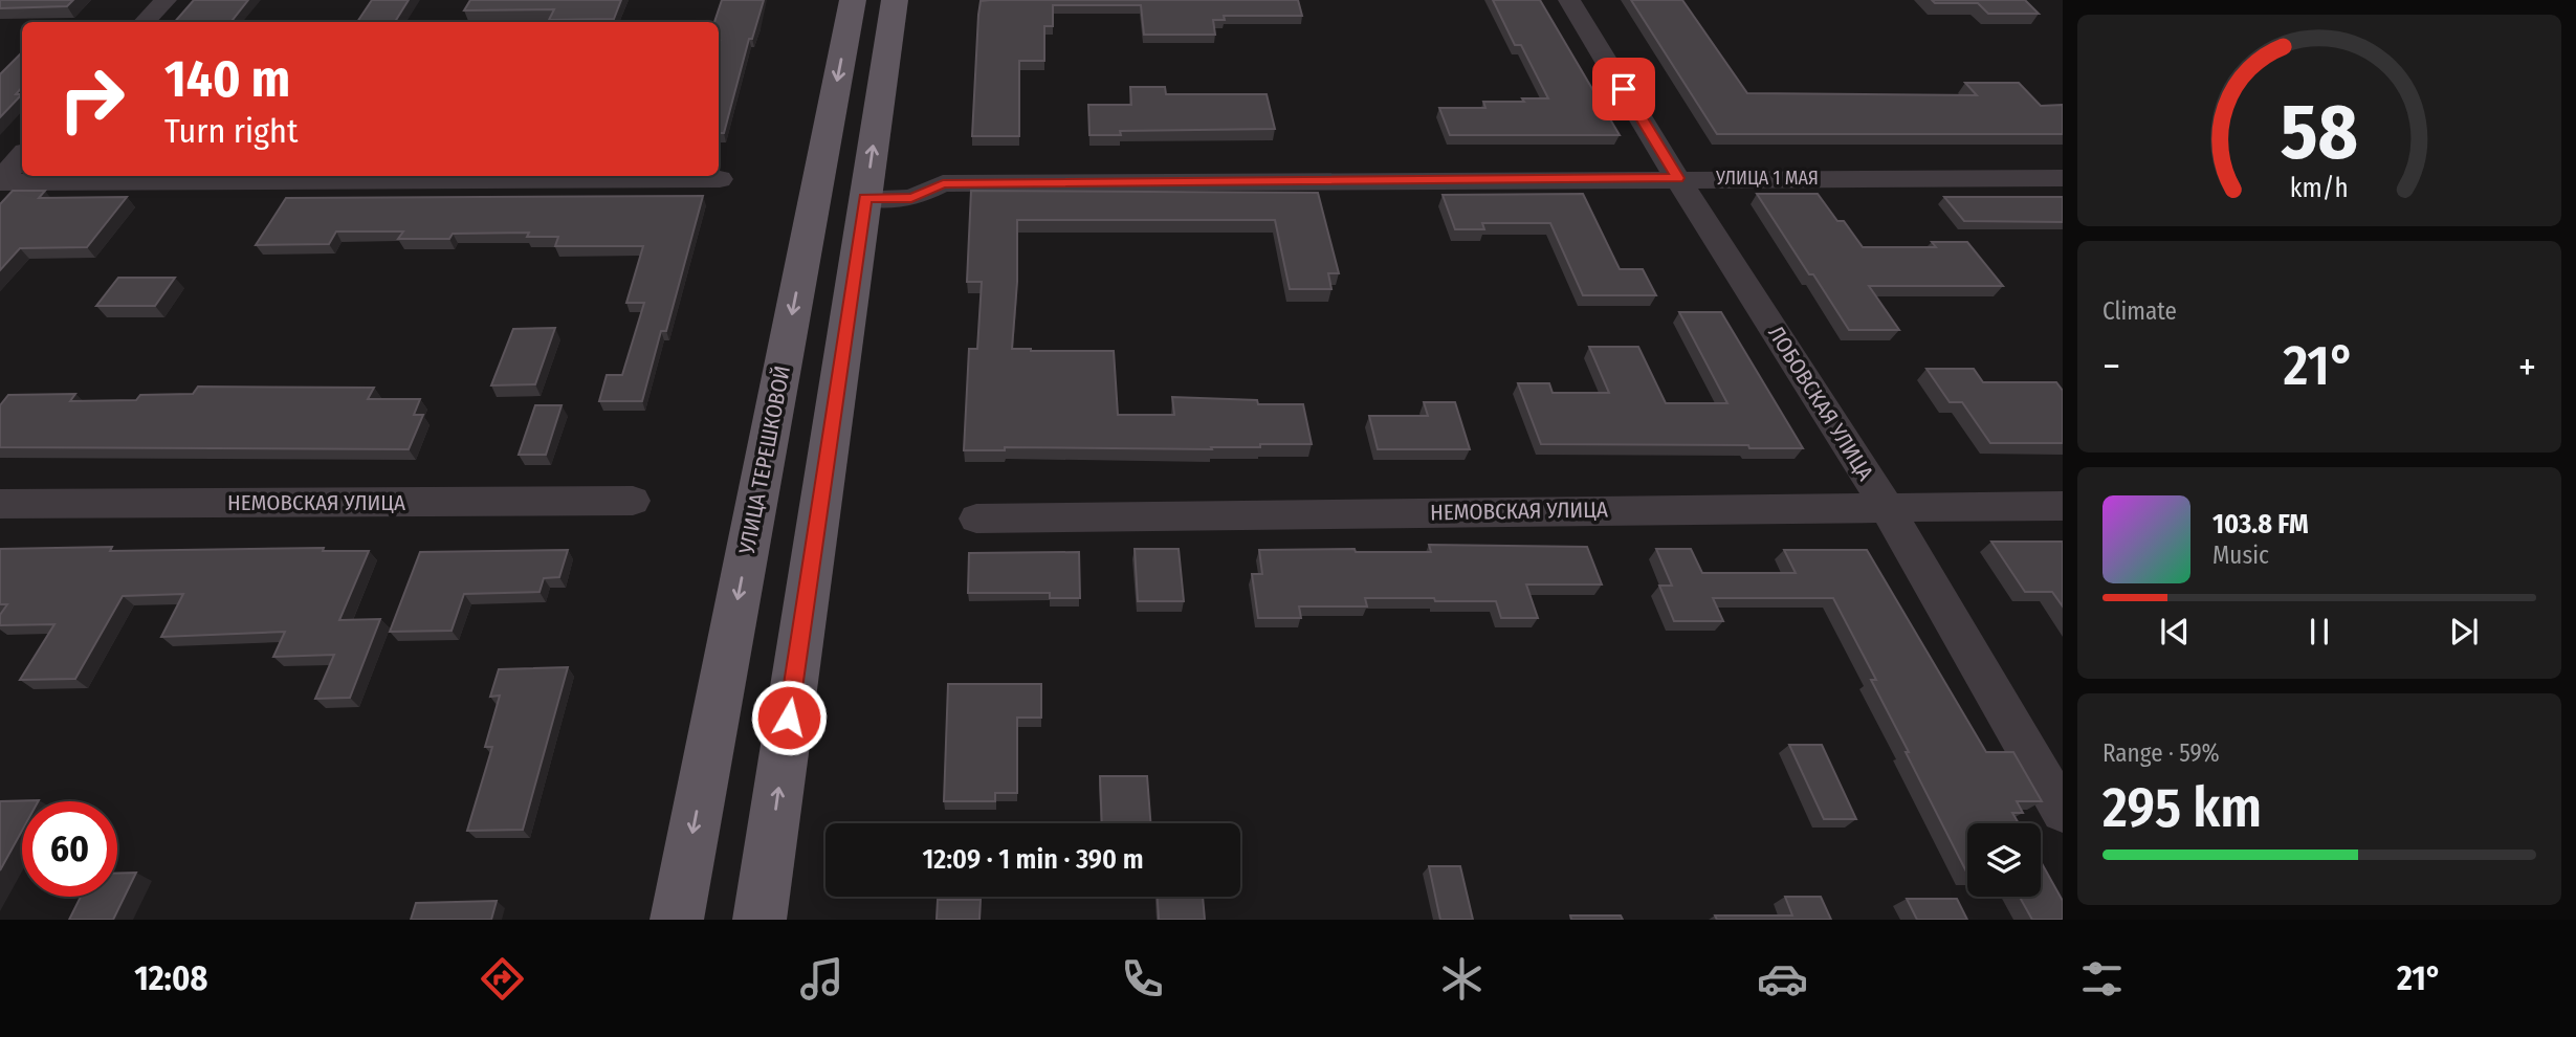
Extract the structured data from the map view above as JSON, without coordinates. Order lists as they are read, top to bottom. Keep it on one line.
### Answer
{"streets":{"main road":["УЛИЦА ТЕРЕШКОВОЙ"],"street":["УЛИЦА 1 МАЯ","ЛОБОВСКАЯ УЛИЦА","НЕМОВСКАЯ УЛИЦА"]},"crossings":[["УЛИЦА 1 МАЯ","ЛОБОВСКАЯ УЛИЦА"],["ЛОБОВСКАЯ УЛИЦА","НЕМОВСКАЯ УЛИЦА"]],"page":{"turn":["140 m","Turn right"],"tile":["Climate",["Range · 59%","295 km"]],"heat":["−","21°","+"],"song":["103.8 FM","Music"],"limit":"60","trip":"12:09 · 1 min · 390 m","tabs":["12:08","21°"],"gauge":["58","km/h"]}}
